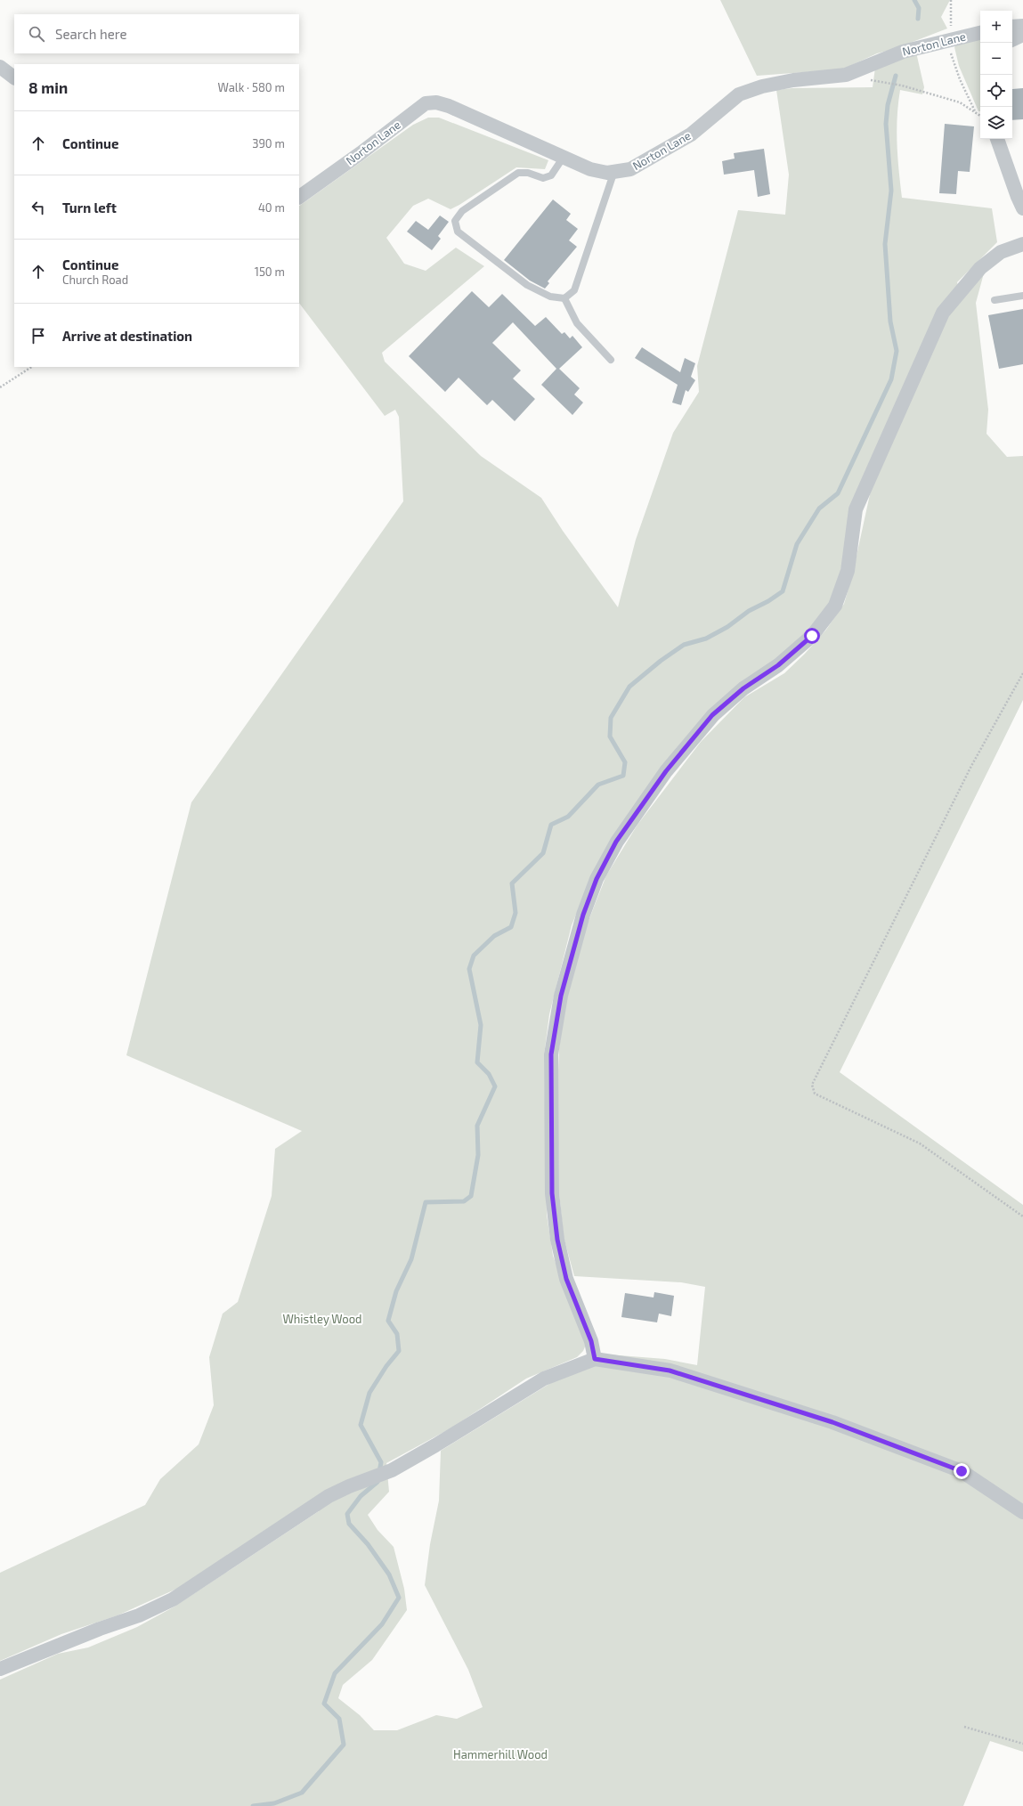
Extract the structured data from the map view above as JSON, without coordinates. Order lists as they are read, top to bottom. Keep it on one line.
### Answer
{"streets":{"street":["Norton Lane"]},"parks":["Whistley Wood","Hammerhill Wood"],"page":{"map_buttons":["+","−"],"search":"Search here","heading":["8 min","Walk · 580 m"],"list":[["Continue","390 m"],["Turn left","40 m"],["Continue","Church Road","150 m"],"Arrive at destination"]}}
